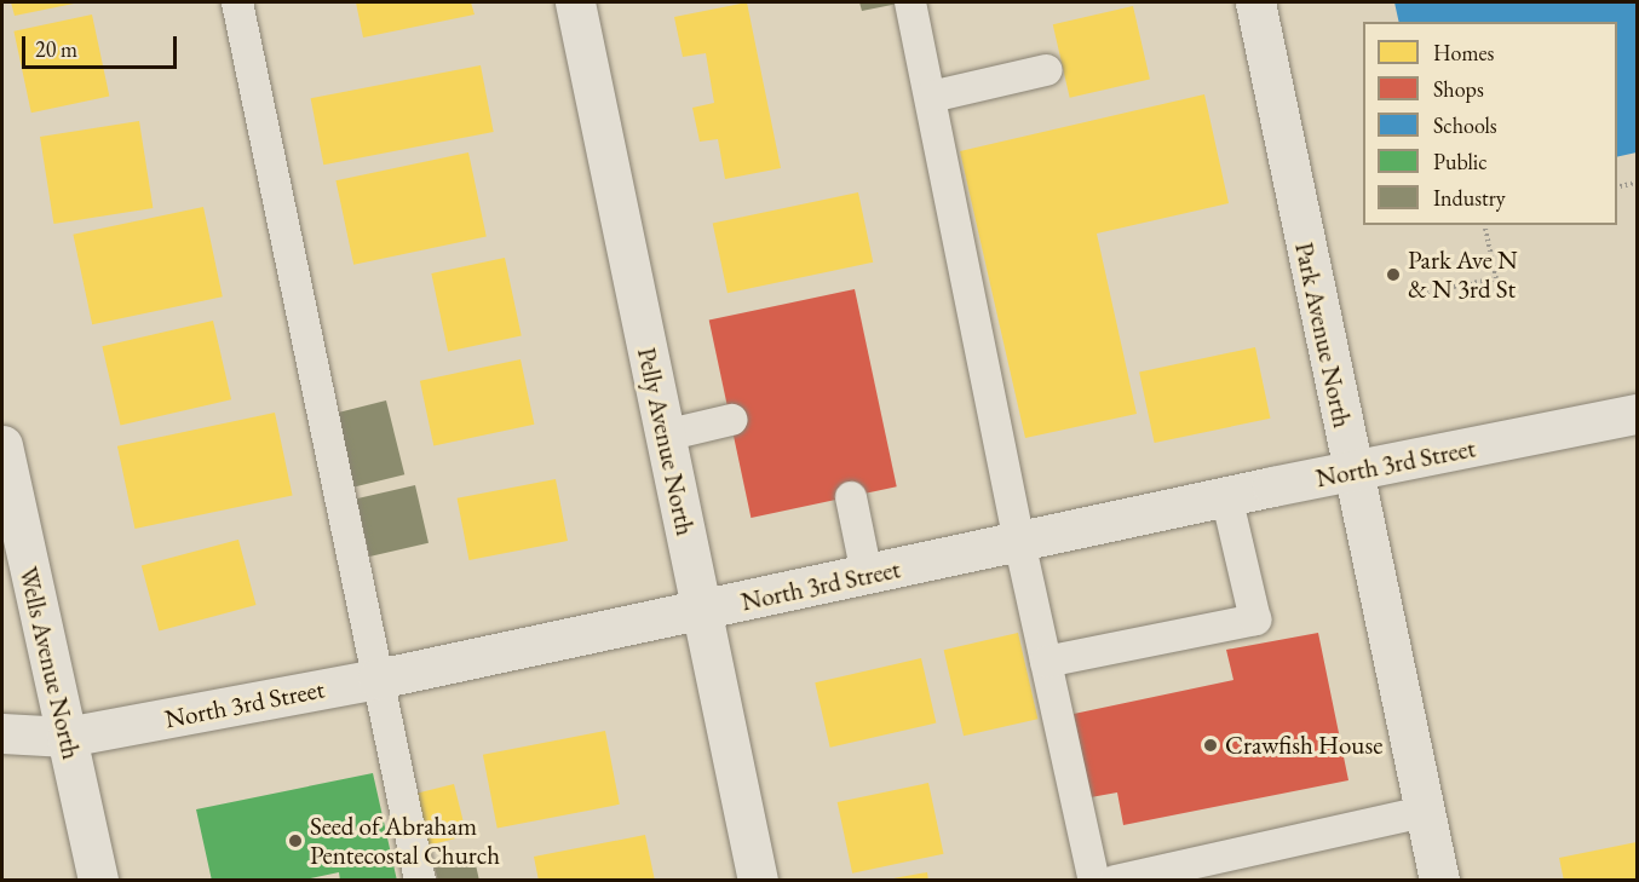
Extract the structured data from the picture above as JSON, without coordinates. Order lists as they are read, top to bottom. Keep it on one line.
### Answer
{"streets":{"street":["Park Avenue North","Pelly Avenue North","North 3rd Street","Wells Avenue North"]},"crossings":[["Park Avenue North","North 3rd Street"],["Pelly Avenue North","North 3rd Street"],["North 3rd Street","Wells Avenue North"]],"places":["Park Ave N & N 3rd St","Crawfish House","Seed of Abraham Pentecostal Church"],"legend":["Homes","Shops","Schools","Public","Industry"],"scale_bar":"20 m"}
